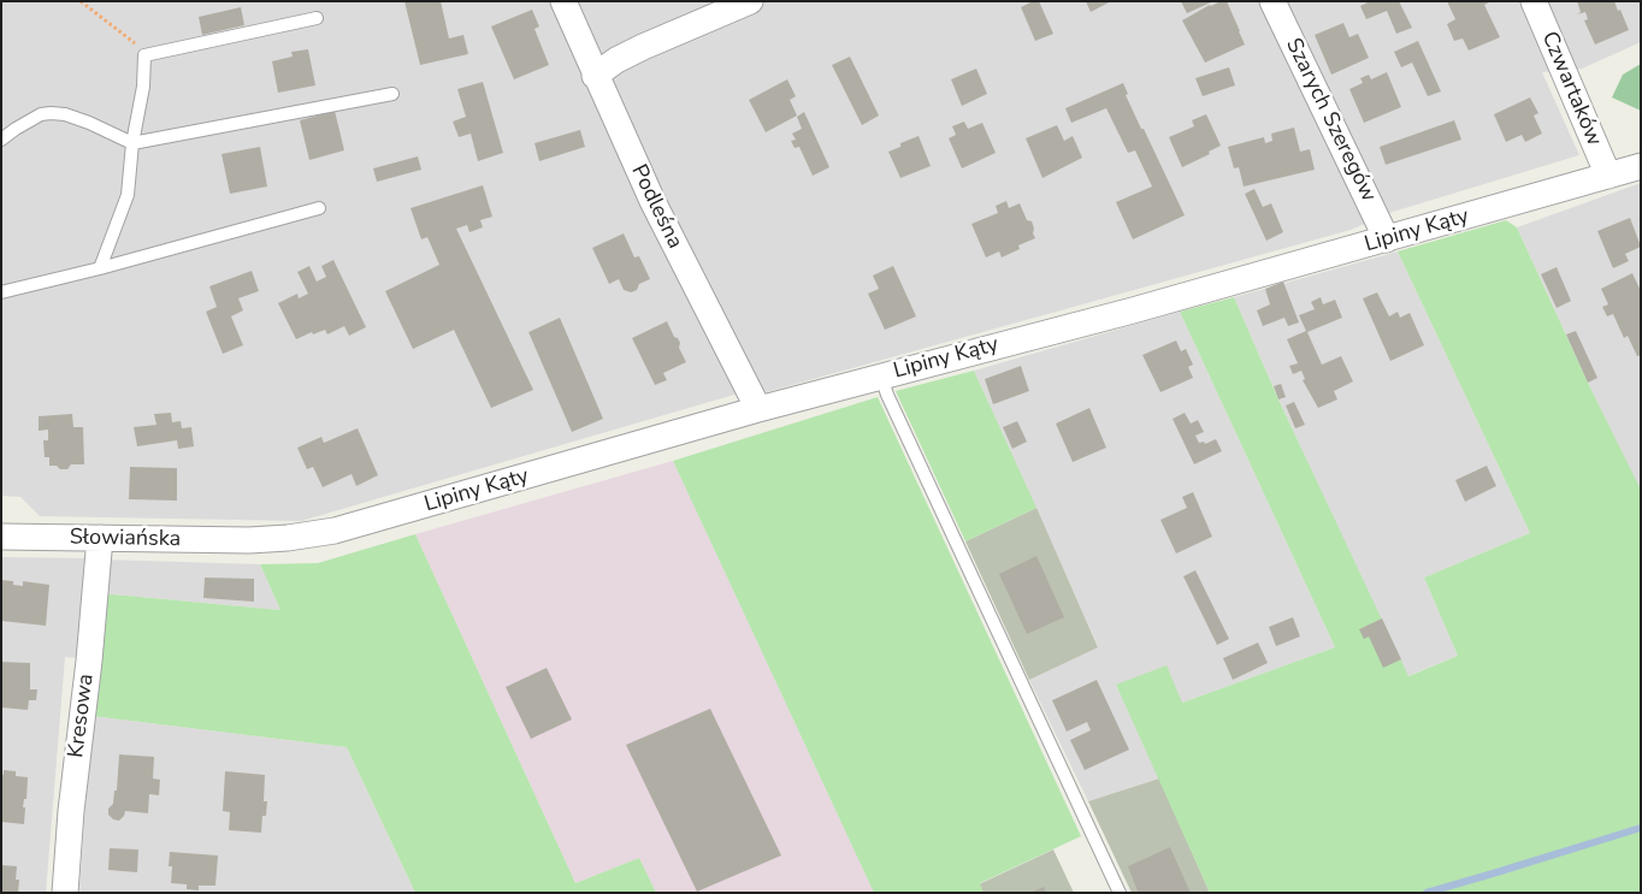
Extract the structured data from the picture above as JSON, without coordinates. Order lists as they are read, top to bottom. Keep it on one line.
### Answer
{"streets":{"street":["Czwartaków","Szarych Szeregów","Podleśna","Lipiny Kąty","Słowiańska","Kresowa"]},"crossings":[["Czwartaków","Lipiny Kąty"],["Szarych Szeregów","Lipiny Kąty"],["Podleśna","Lipiny Kąty"],["Lipiny Kąty","Słowiańska"],["Słowiańska","Kresowa"]]}
